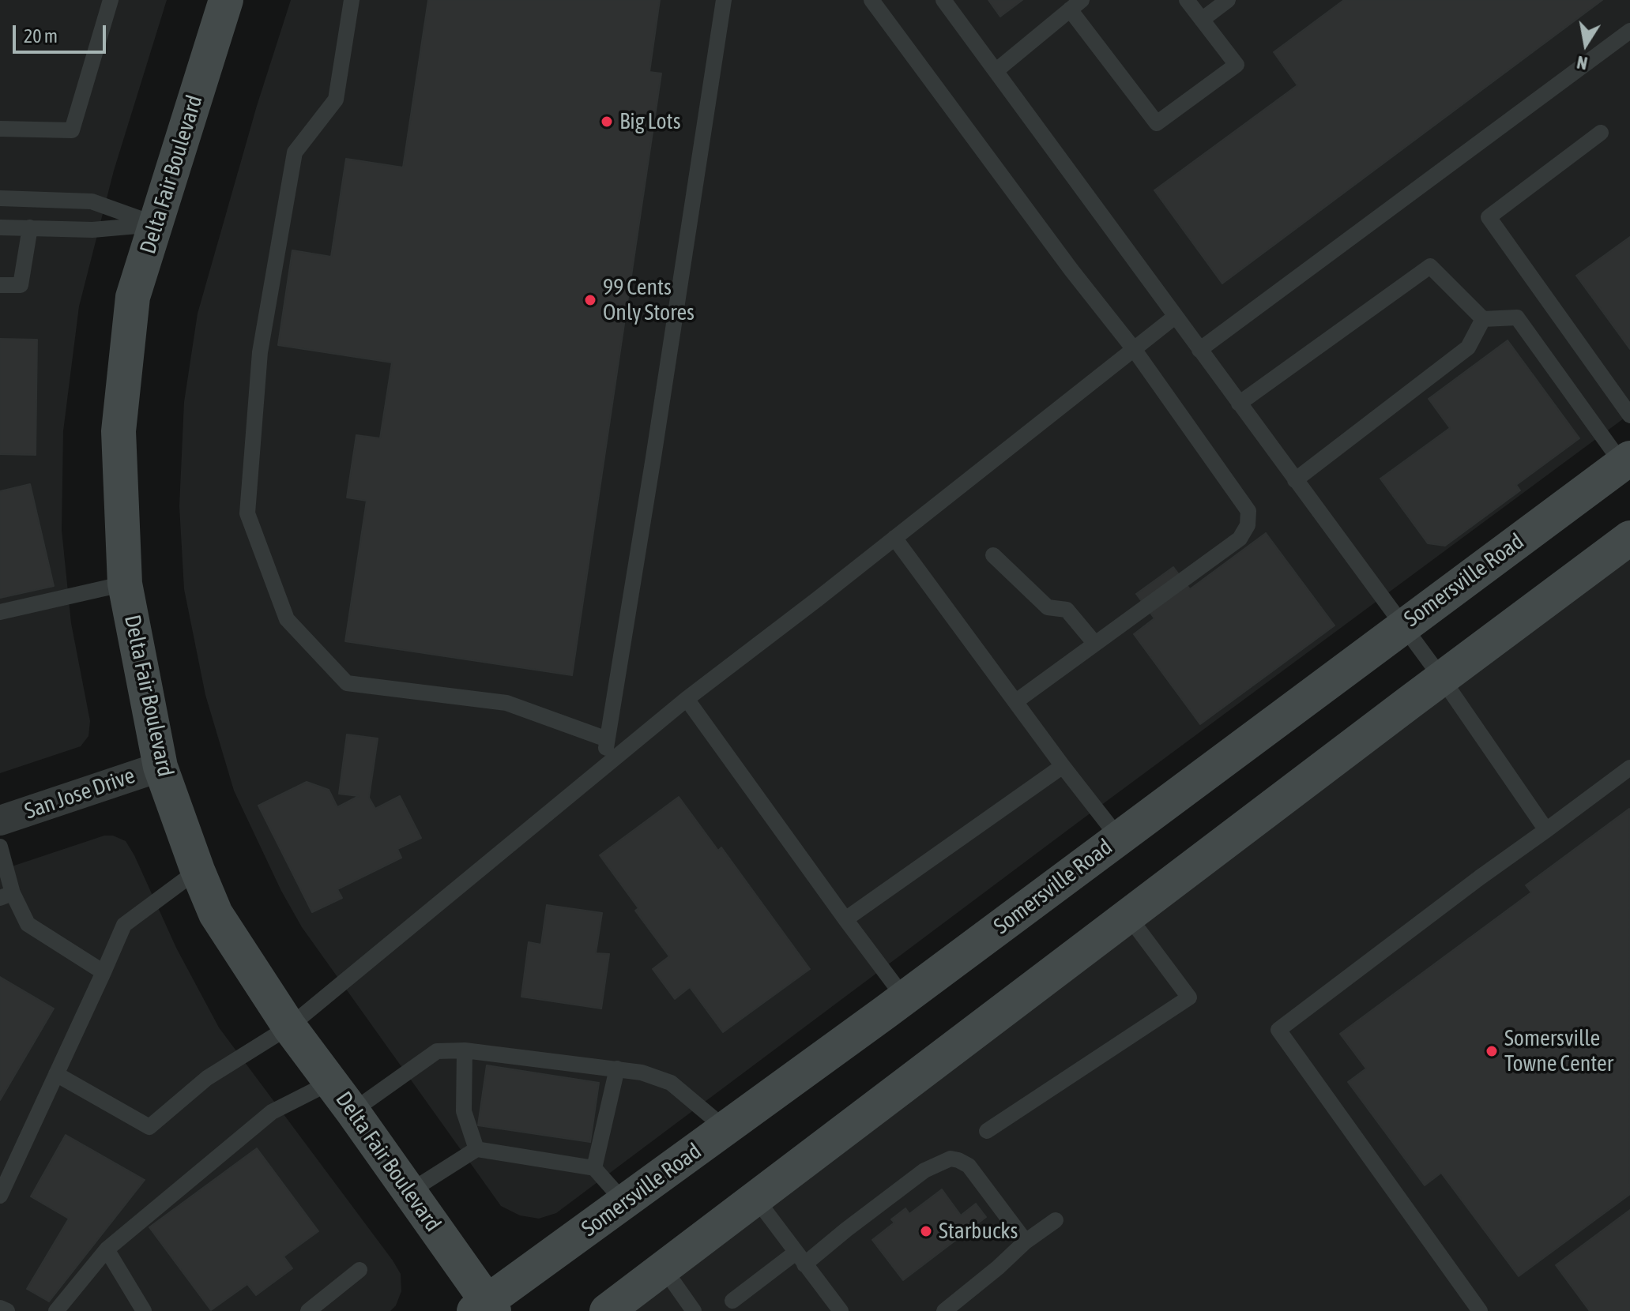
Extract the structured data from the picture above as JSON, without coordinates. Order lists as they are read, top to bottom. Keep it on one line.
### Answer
{"streets":{"main road":["Delta Fair Boulevard","Somersville Road"],"street":["San Jose Drive"]},"crossings":[["Delta Fair Boulevard","Somersville Road"],["Delta Fair Boulevard","San Jose Drive"]],"places":["Big Lots","99 Cents Only Stores","Somersville Towne Center","Starbucks"],"scale_bar":"20 m","north":"bottom"}
